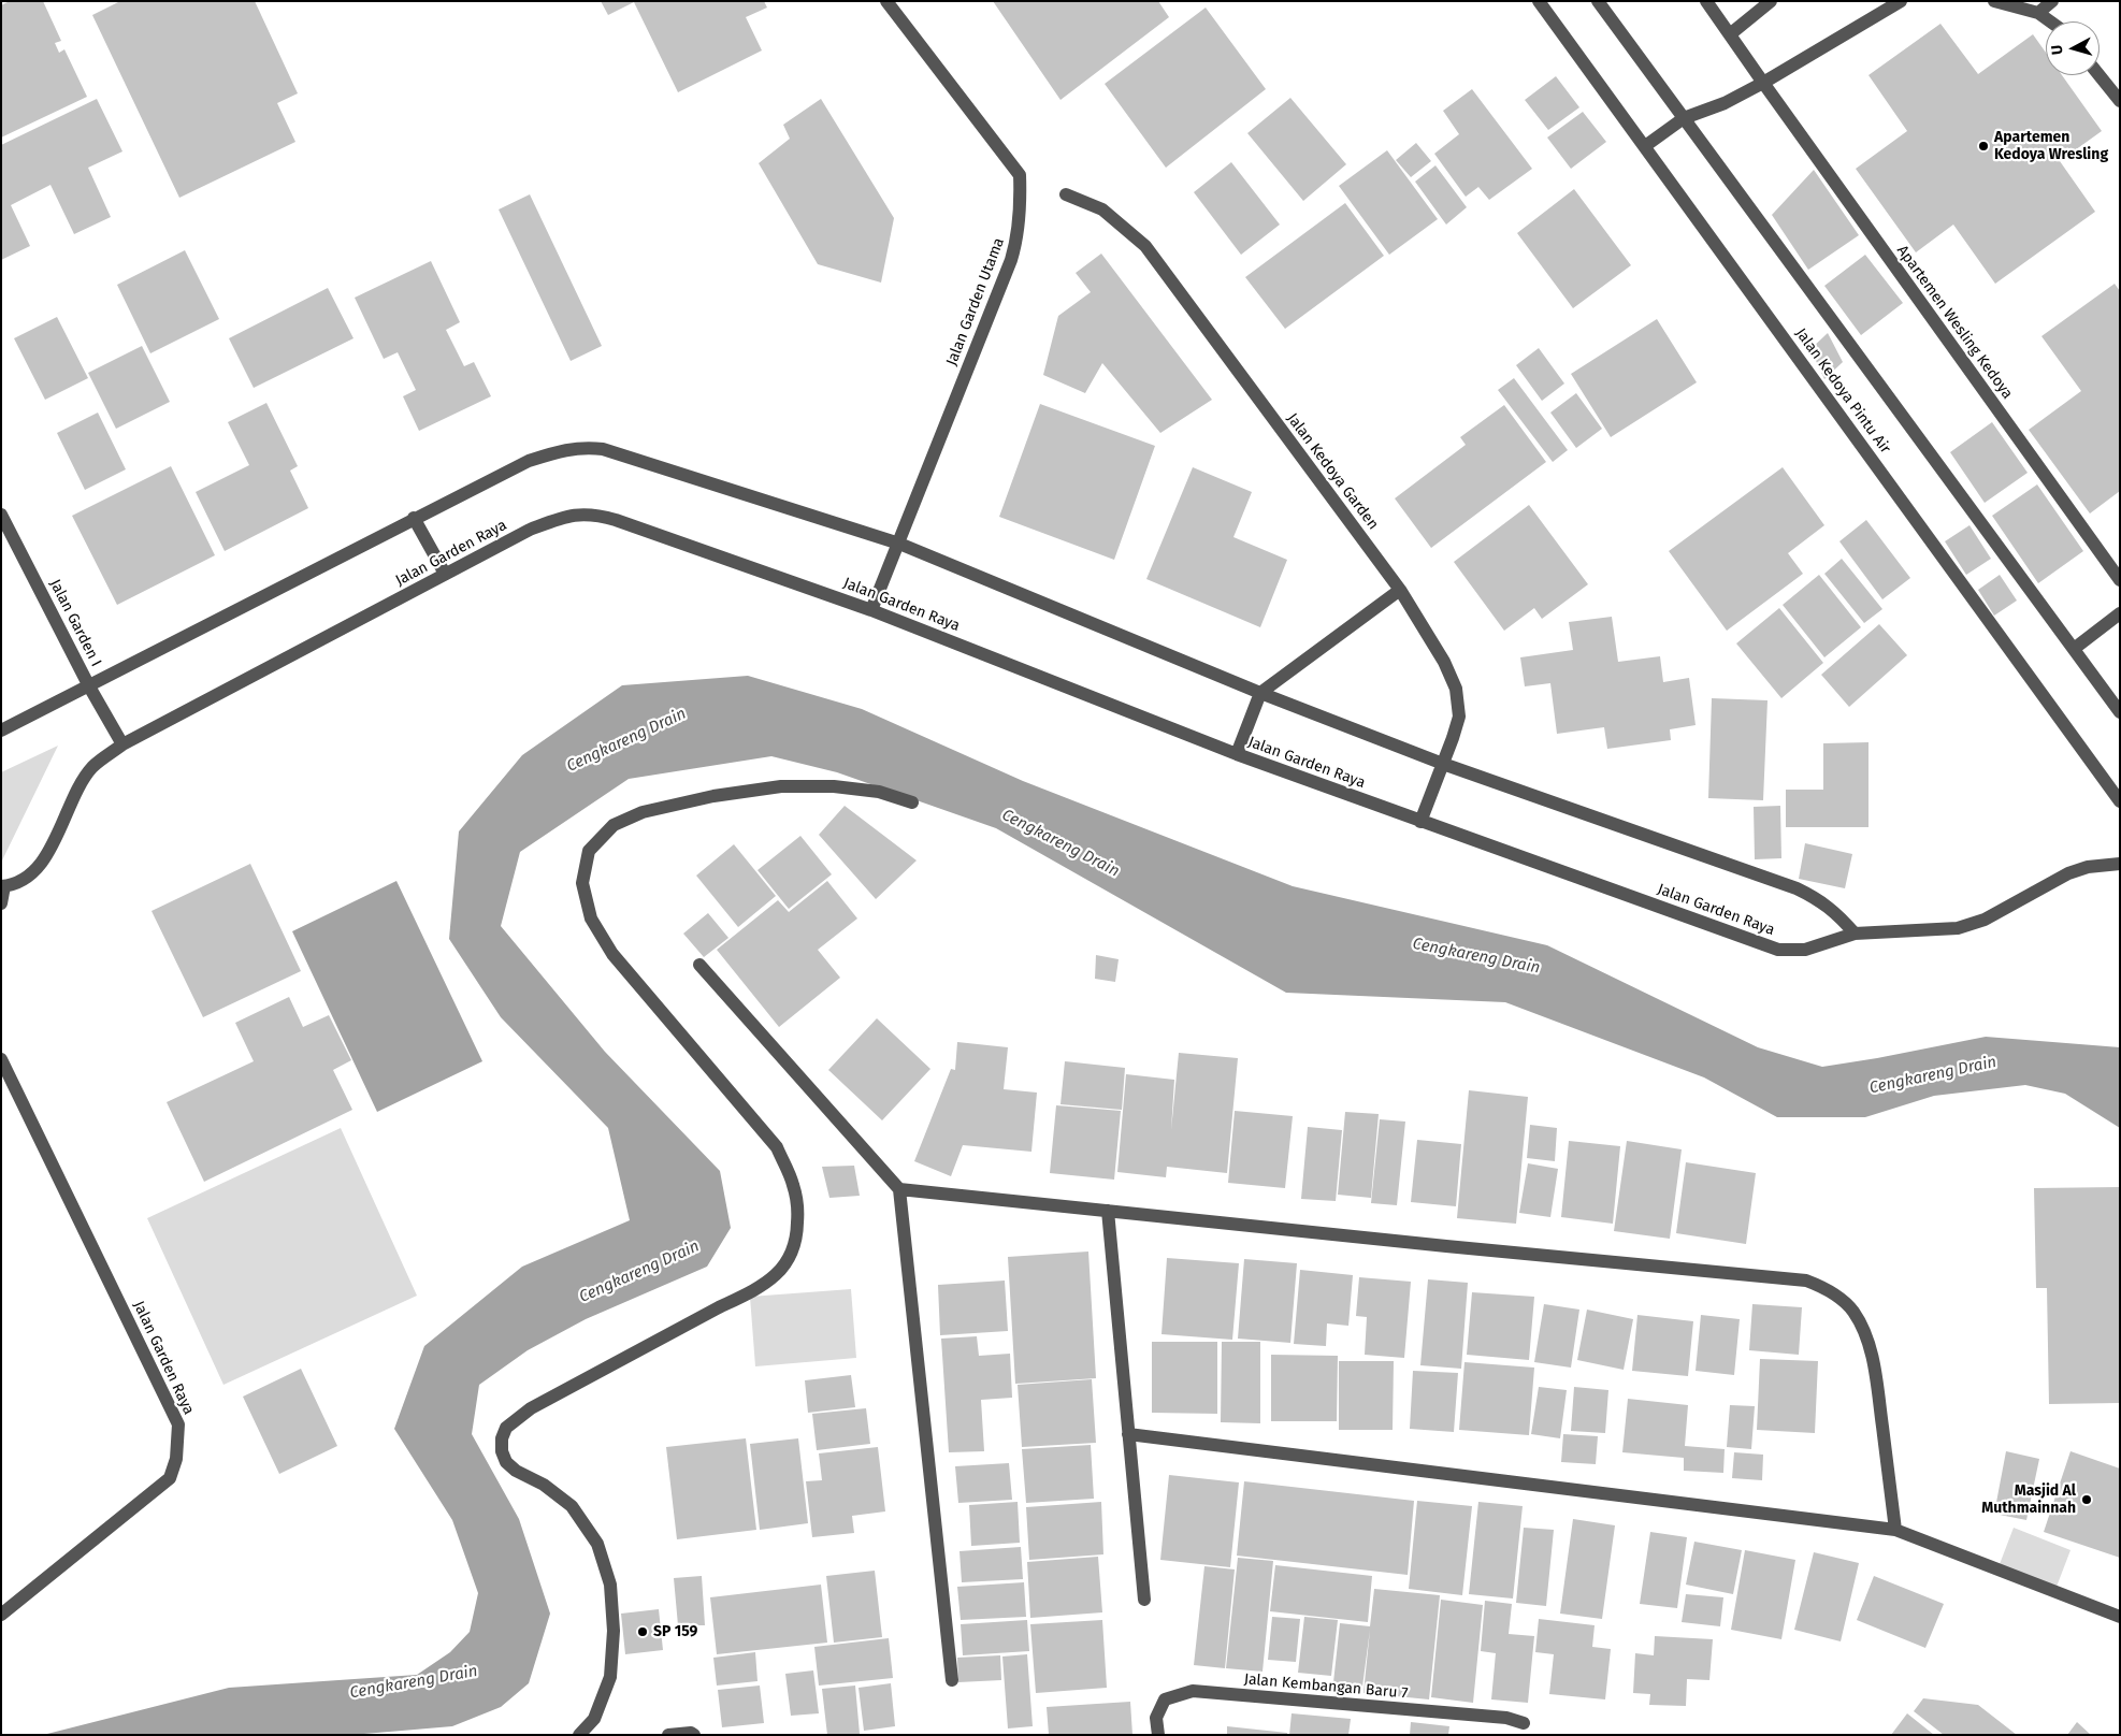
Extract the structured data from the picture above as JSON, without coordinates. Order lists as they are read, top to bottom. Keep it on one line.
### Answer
{"streets":{"street":["Jalan Garden Utama","Apartemen Wesling Kedoya","Jalan Kedoya Pintu Air","Jalan Kedoya Garden","Jalan Garden Raya","Jalan Garden I","Jalan Kembangan Baru 7"]},"crossings":[["Jalan Garden Utama","Jalan Garden Raya"],["Jalan Kedoya Garden","Jalan Garden Raya"],["Jalan Garden Raya","Jalan Garden I"]],"water":["Cengkareng Drain"],"places":["Apartemen Kedoya Wresling","Masjid Al Muthmainnah","SP 159"],"north":"left"}
